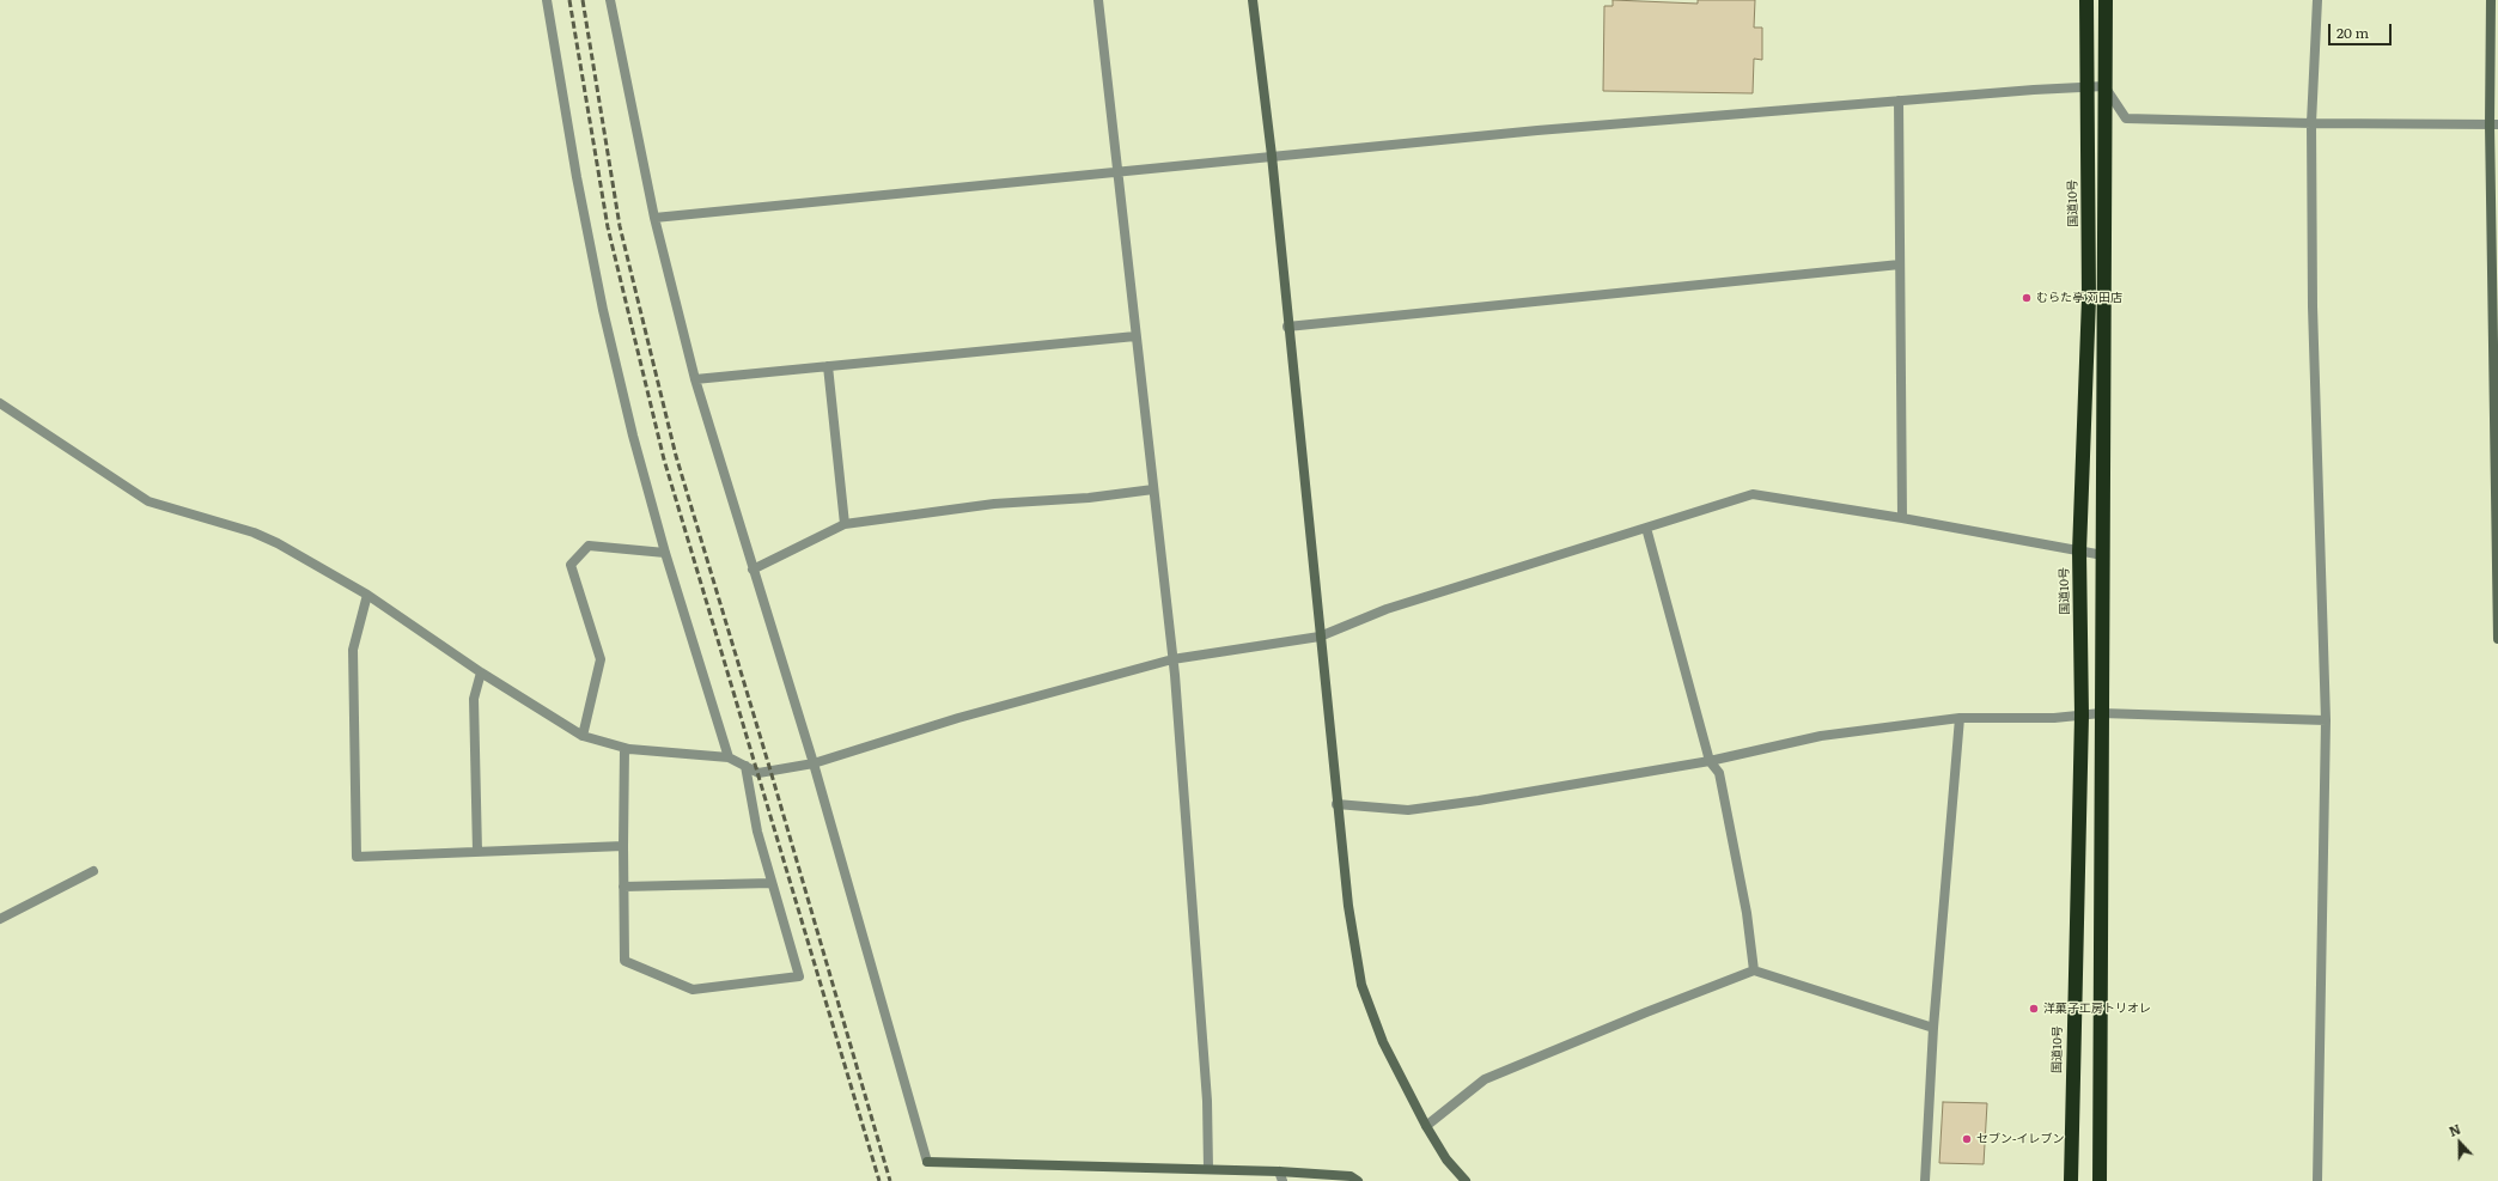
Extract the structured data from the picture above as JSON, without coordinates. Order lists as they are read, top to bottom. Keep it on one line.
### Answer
{"streets":{"highway":["国道10号"]},"places":["むらた亭 苅田店","洋菓子工房トリオレ","セブン-イレブン"],"scale_bar":"20 m","north":"top"}
